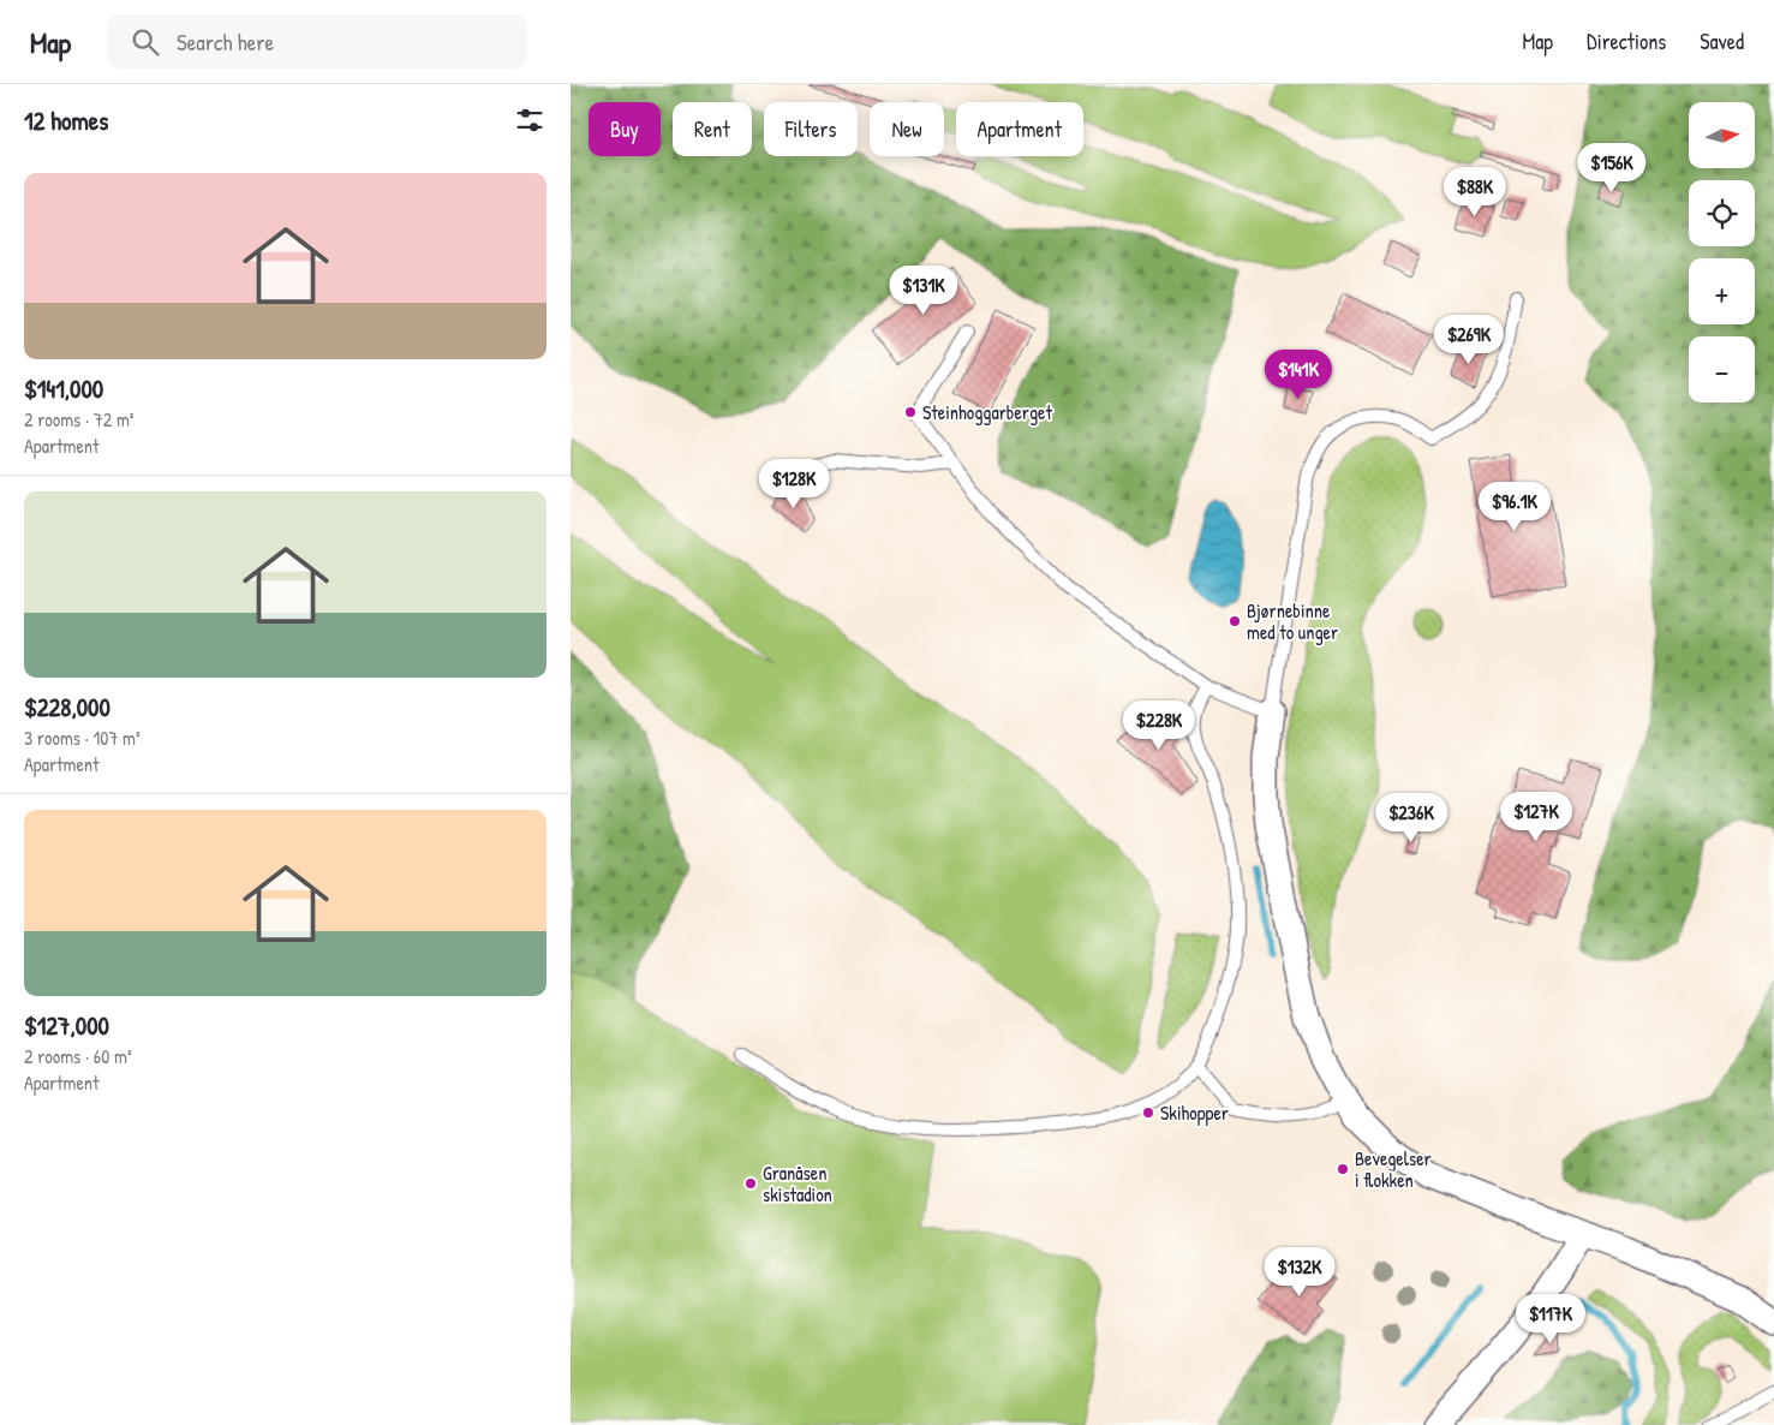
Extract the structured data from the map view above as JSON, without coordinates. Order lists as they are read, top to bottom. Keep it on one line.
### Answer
{"places":["Steinhoggarberget","Bjørnebinne med to unger","Skihopper","Bevegelser i flokken","Granåsen skistadion"],"north":"right","page":{"header":"Map","search":"Search here","nav":["Map","Directions","Saved"],"heading":"12 homes","map_buttons":["+","−"],"chip":["Buy","Rent","Filters","New","Apartment"],"price":["$156K","$88K","$131K","$269K","$141K","$128K","$96.1K","$228K","$127K","$236K","$132K","$117K"],"list":[{"name":"$141,000","note":"2 rooms · 72 m² · Apartment"},{"name":"$228,000","note":"3 rooms · 107 m² · Apartment"},{"name":"$127,000","note":"2 rooms · 60 m² · Apartment"}]}}
